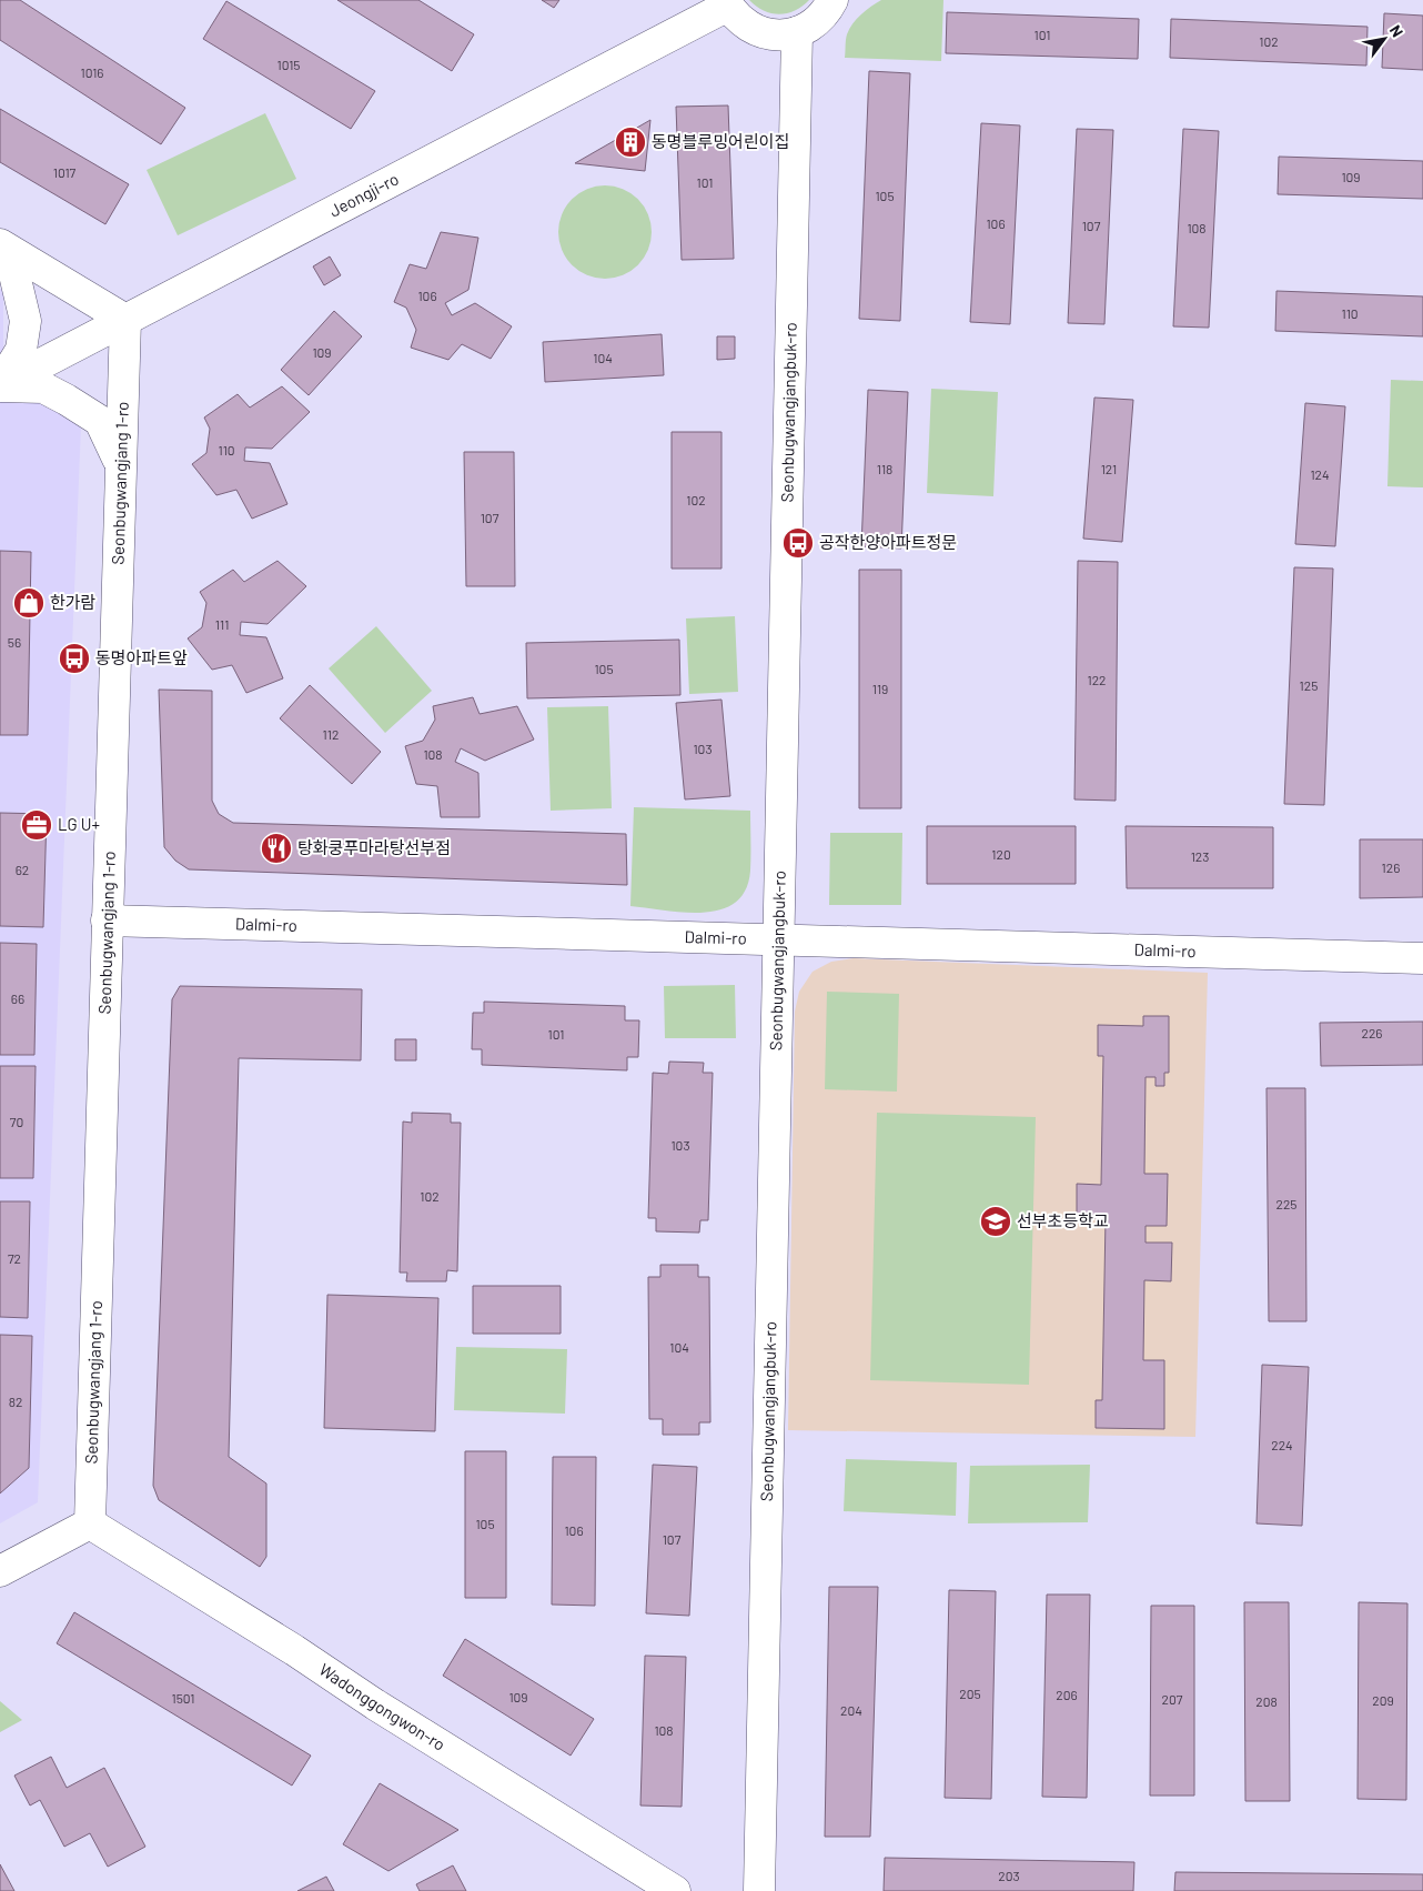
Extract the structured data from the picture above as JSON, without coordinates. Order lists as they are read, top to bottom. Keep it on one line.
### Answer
{"streets":{"street":["Jeongji-ro","Seonbugwangjangbuk-ro","Seonbugwangjang 1-ro","Dalmi-ro","Wadonggongwon-ro"]},"crossings":[["Jeongji-ro","Seonbugwangjang 1-ro"],["Seonbugwangjangbuk-ro","Dalmi-ro"],["Seonbugwangjang 1-ro","Dalmi-ro"],["Seonbugwangjang 1-ro","Wadonggongwon-ro"]],"places":{"building":["동명블루밍어린이집"],"bus stop":["공작한양아파트정문","동명아파트앞"],"shop":["한가람"],"office":["LG U+"],"restaurant":["탕화쿵푸마라탕선부점"],"school or university":["선부초등학교"]},"house_numbers":["101","102","1015","1016","1017","109","101","105","106","107","108","106","110","109","104","110","118","121","124","102","107","111","56","105","122","125","119","112","103","108","120","123","126","62","66","226","101","70","103","102","225","72","104","82","224","105","106","107","205","206","109","1501","207","209","208","204","108","203"],"north":"top right"}
